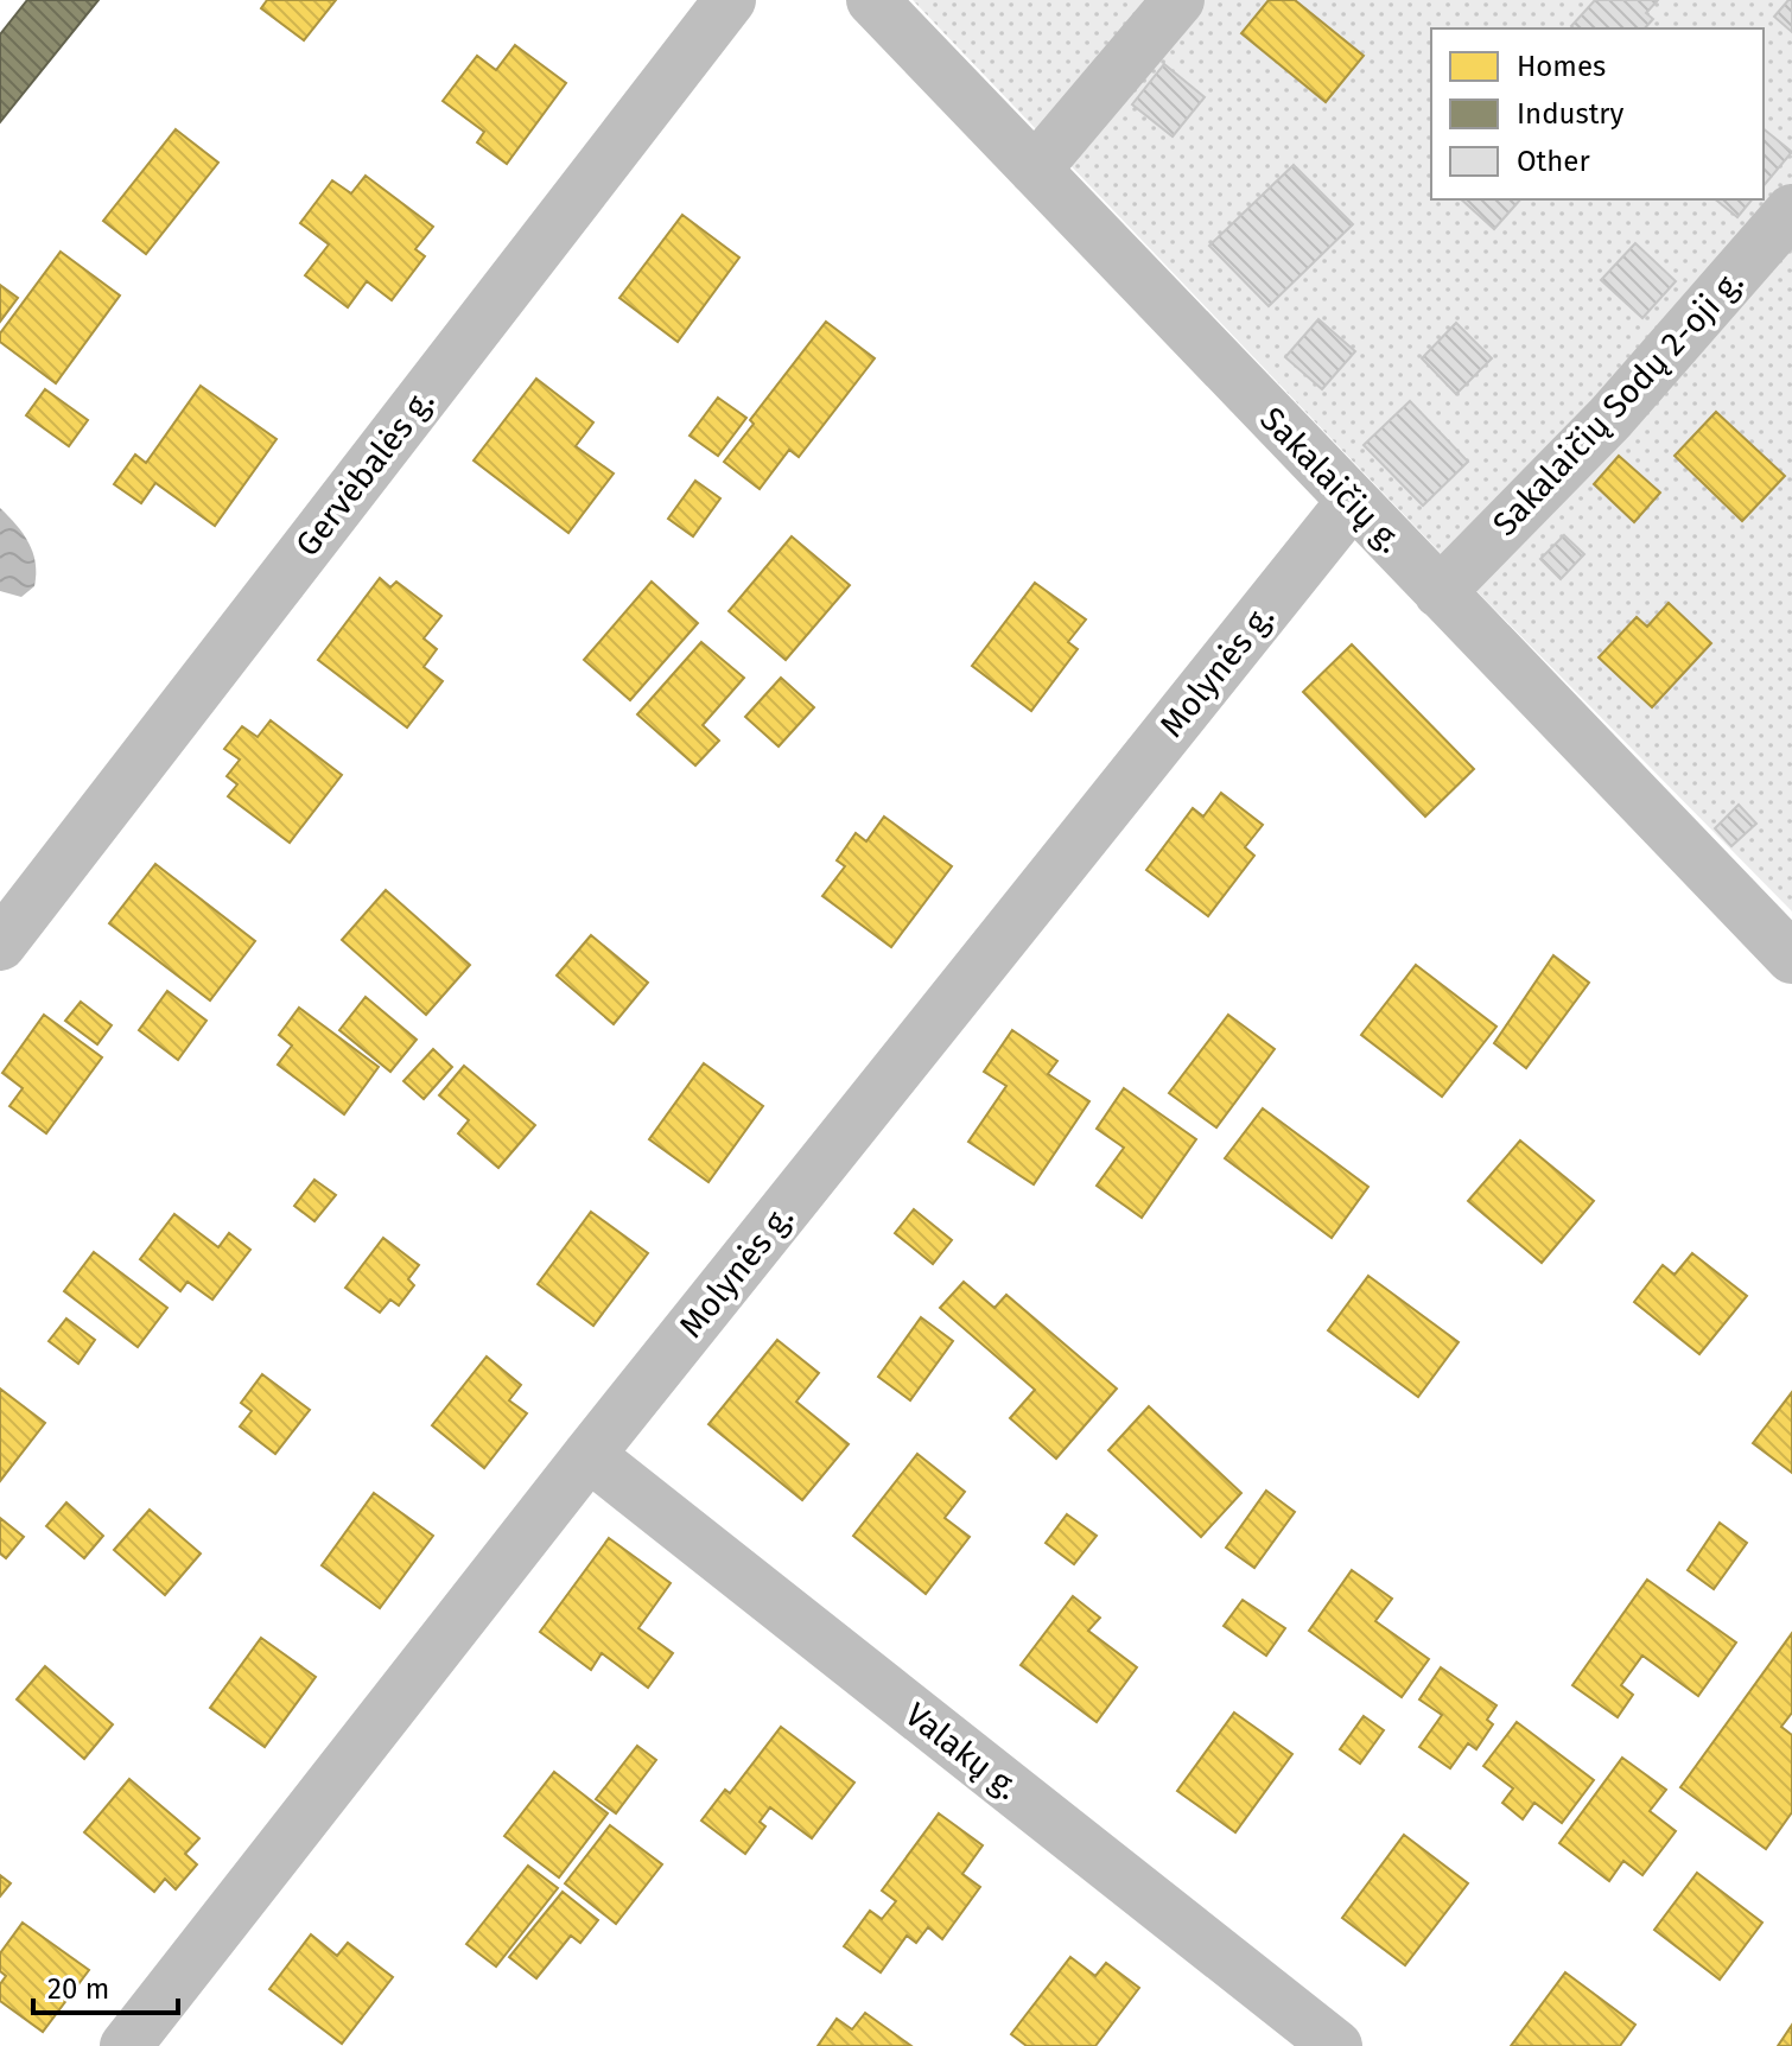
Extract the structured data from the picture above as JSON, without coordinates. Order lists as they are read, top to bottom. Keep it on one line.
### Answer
{"streets":{"street":["Sakalaičių Sodų 2-oji g.","Gervėbalės g.","Sakalaičių g.","Molynės g.","Valakų g."]},"crossings":[["Sakalaičių Sodų 2-oji g.","Sakalaičių g."],["Sakalaičių g.","Molynės g."],["Molynės g.","Valakų g."]],"legend":["Homes","Industry","Other"],"scale_bar":"20 m"}
